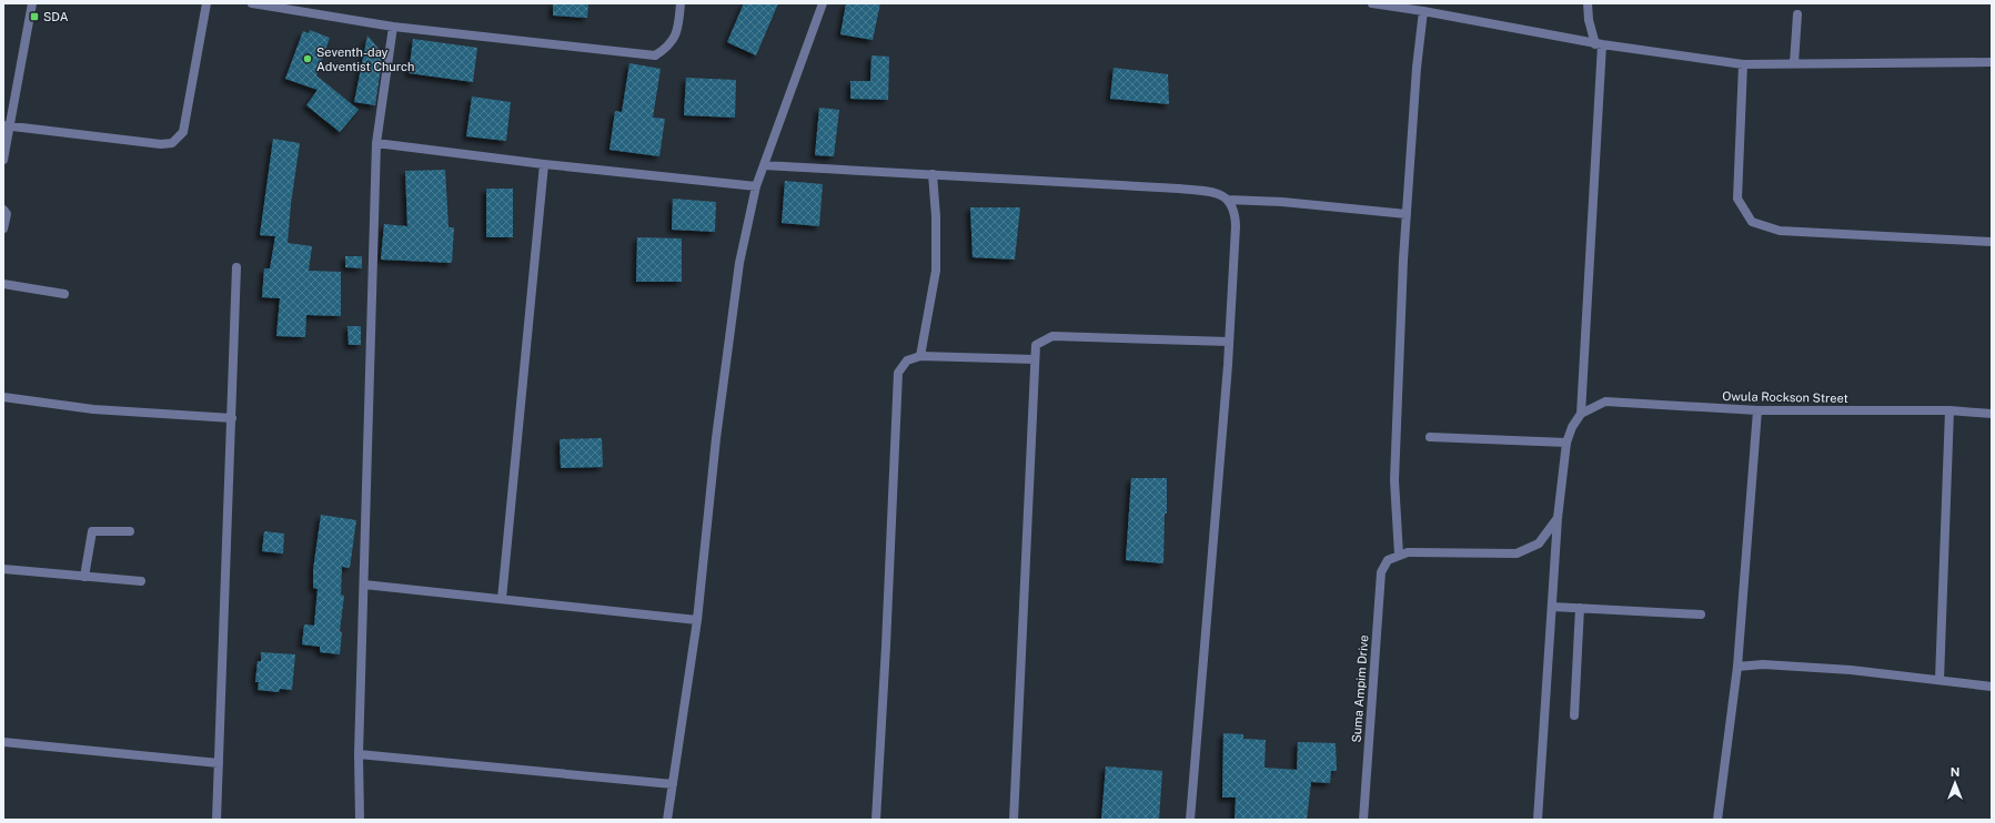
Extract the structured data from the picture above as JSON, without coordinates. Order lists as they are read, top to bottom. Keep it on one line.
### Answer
{"streets":{"street":["Owula Rockson Street","Suma Ampim Drive"]},"places":{"transit":["SDA"],"other":["Seventh-day Adventist Church"]},"north":"top"}
